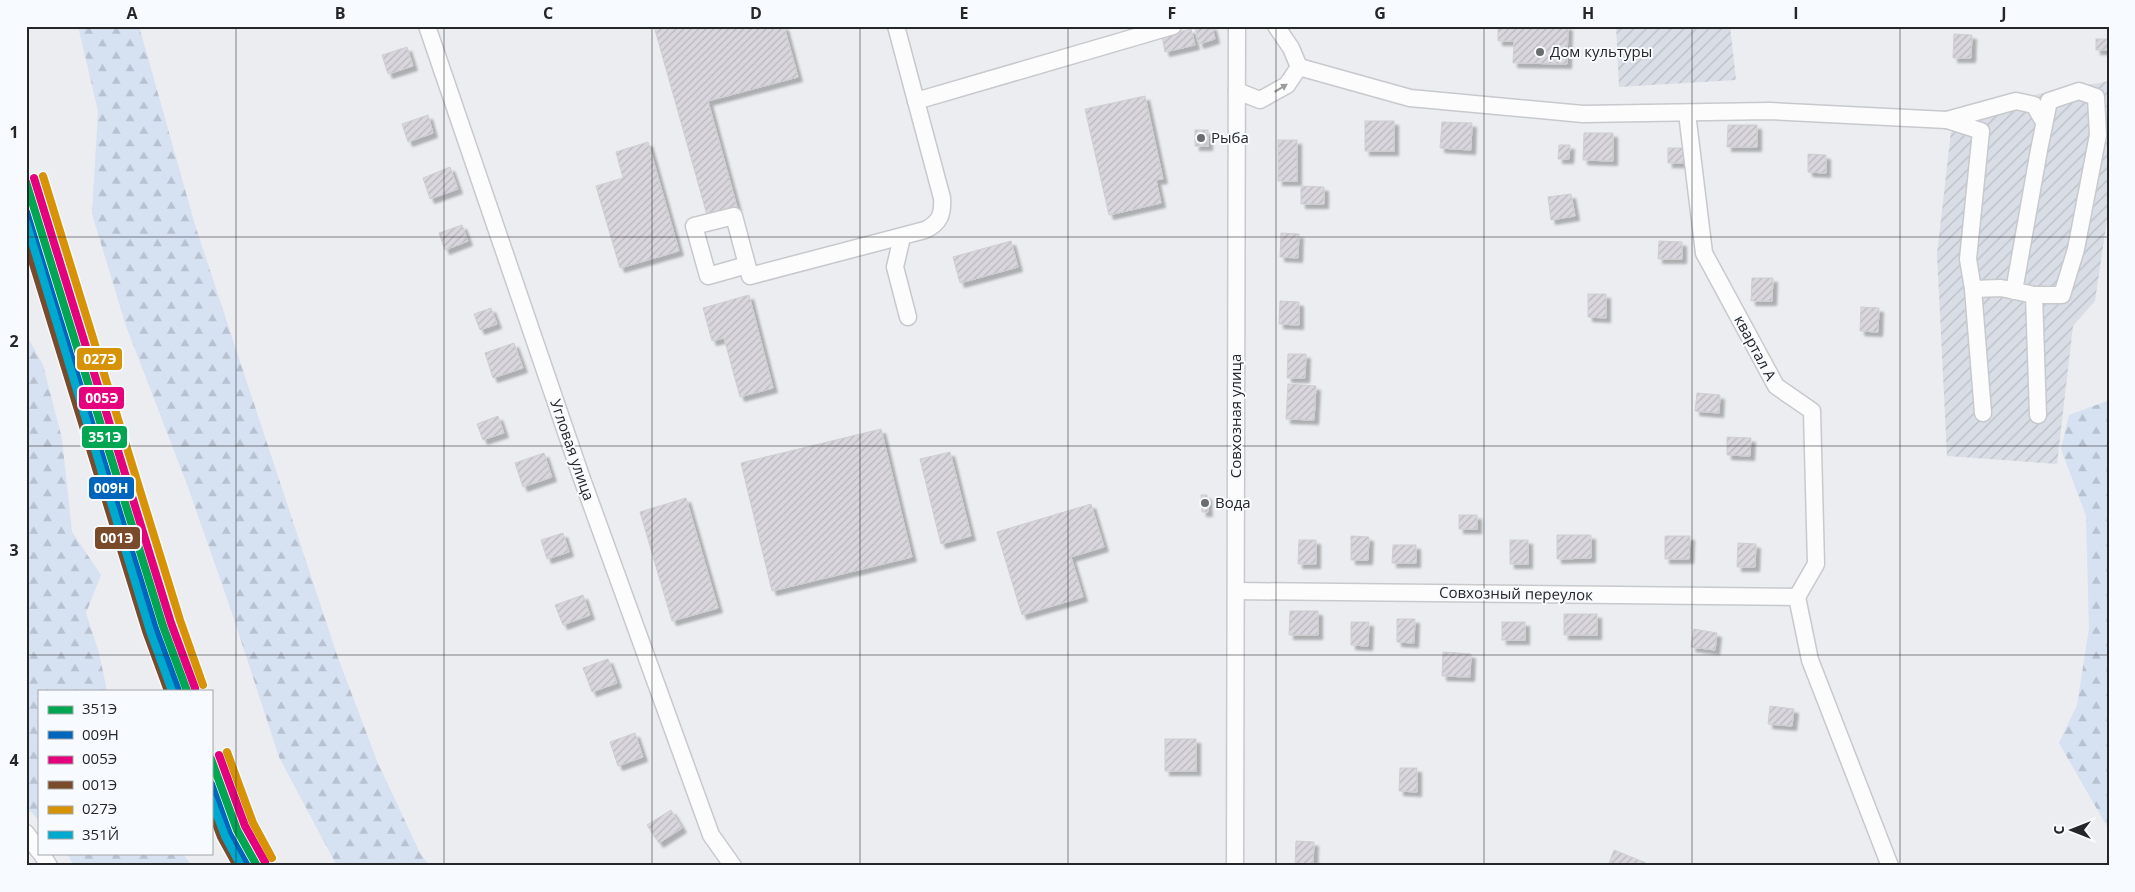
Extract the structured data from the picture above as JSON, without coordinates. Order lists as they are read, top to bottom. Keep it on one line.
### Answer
{"streets":{"street":["квартал А","Совхозная улица","Угловая улица","Совхозный переулок"]},"crossings":[["квартал А","Совхозный переулок"],["Совхозная улица","Совхозный переулок"]],"places":["Дом культуры","Рыба","Вода"],"lines":["transit line 027Э","transit line 005Э","transit line 351Э","transit line 009Н","transit line 351Й","transit line 001Э"],"legend":["351Э","009Н","005Э","001Э","027Э","351Й"],"north":"left","grid":{"columns":["A","B","C","D","E","F","G","H","I","J"],"rows":["1","2","3","4"]}}
